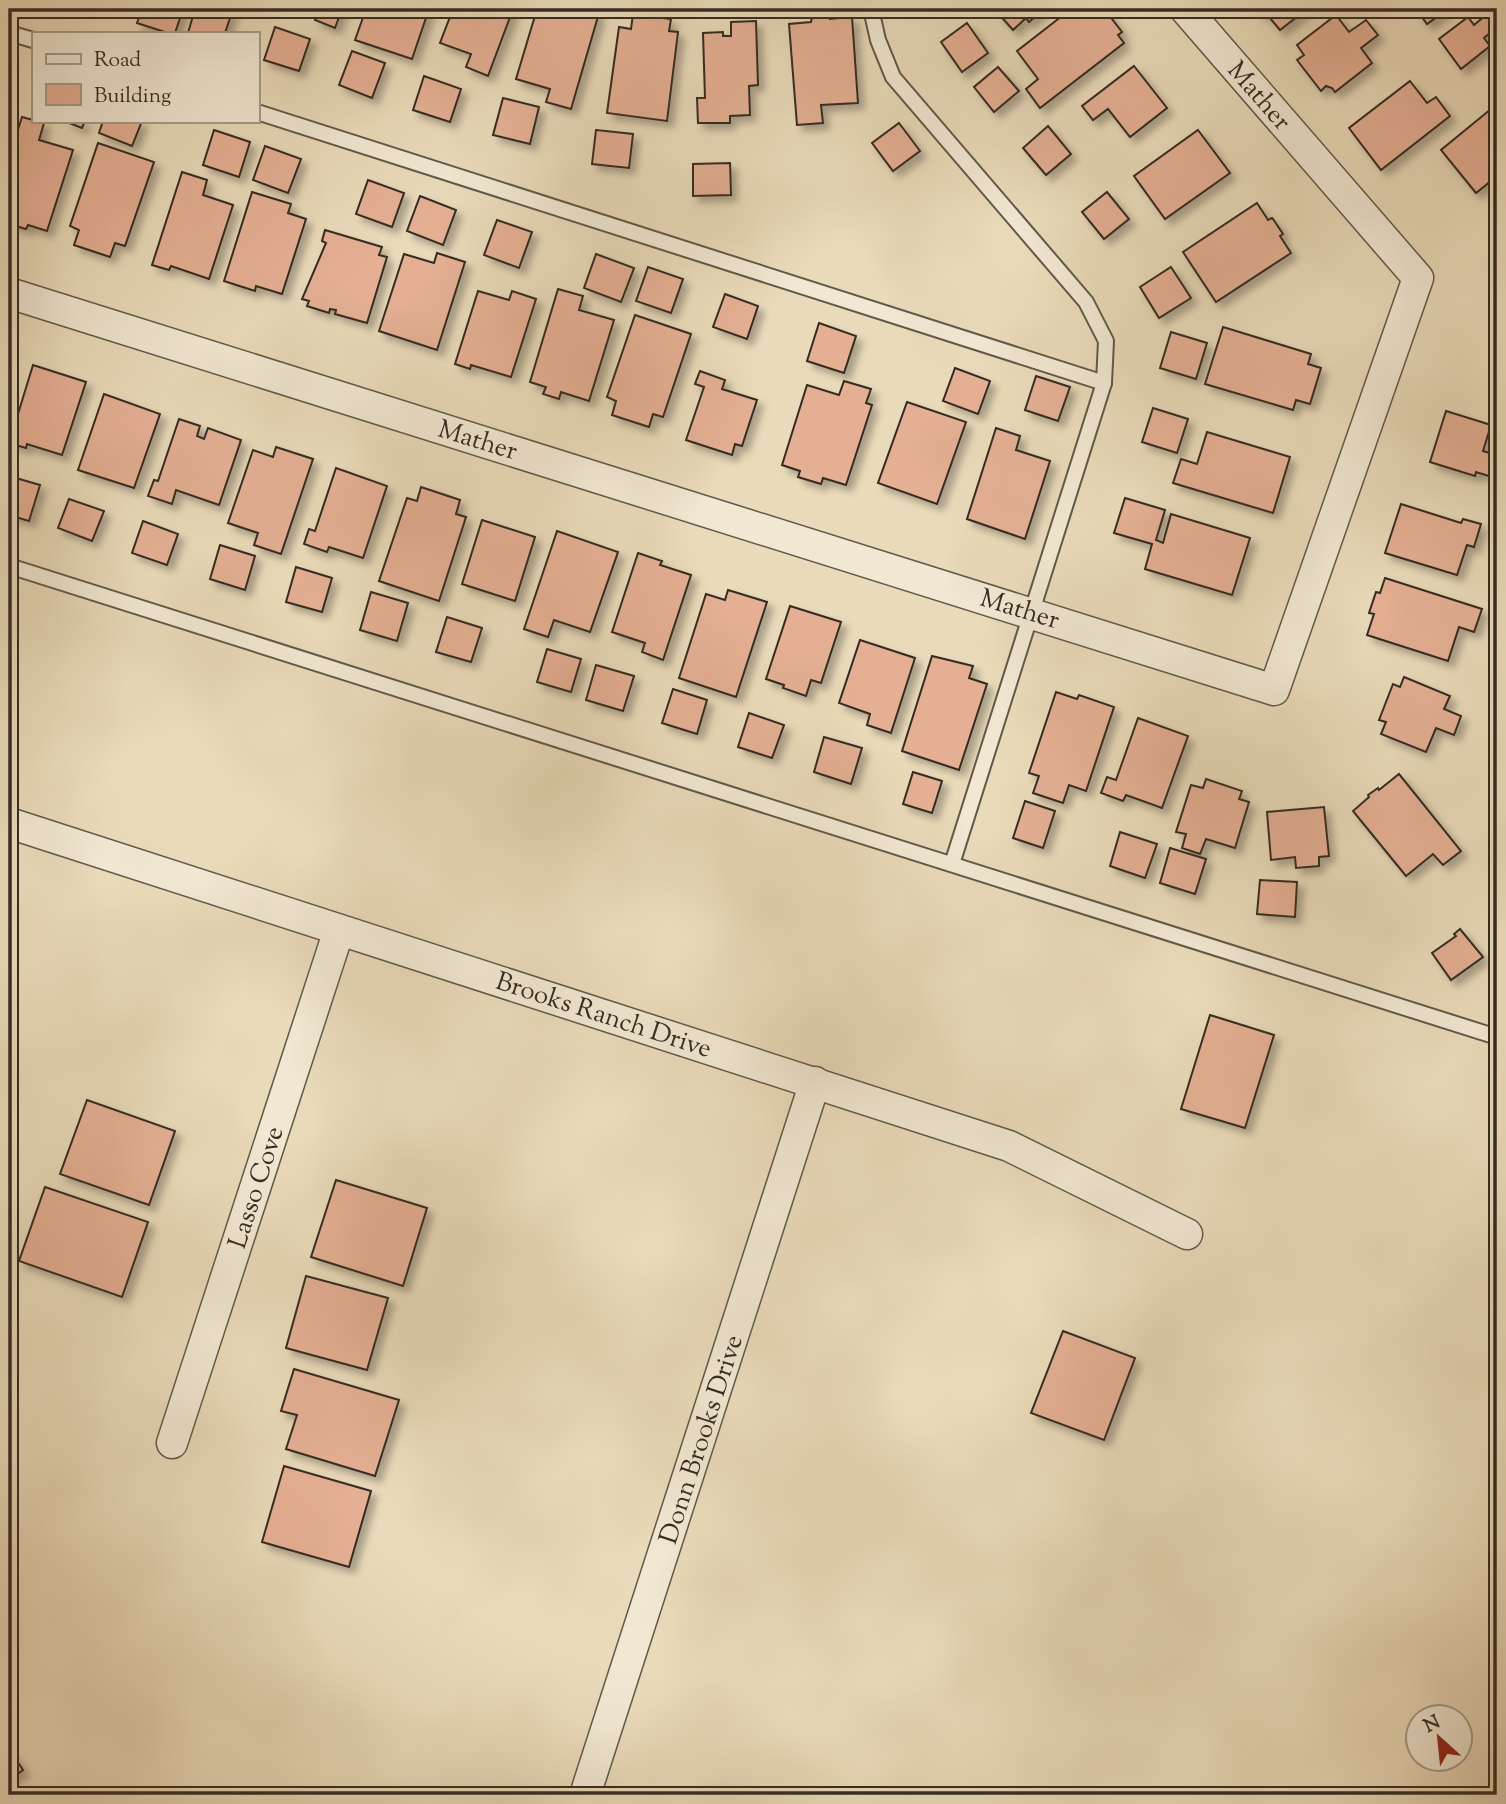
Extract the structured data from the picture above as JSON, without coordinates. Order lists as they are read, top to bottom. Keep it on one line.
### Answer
{"streets":{"street":["Mather","Brooks Ranch Drive","Lasso Cove","Donn Brooks Drive"]},"crossings":[["Brooks Ranch Drive","Lasso Cove"],["Brooks Ranch Drive","Donn Brooks Drive"]],"legend":["Road","Building"],"north":"top left"}
